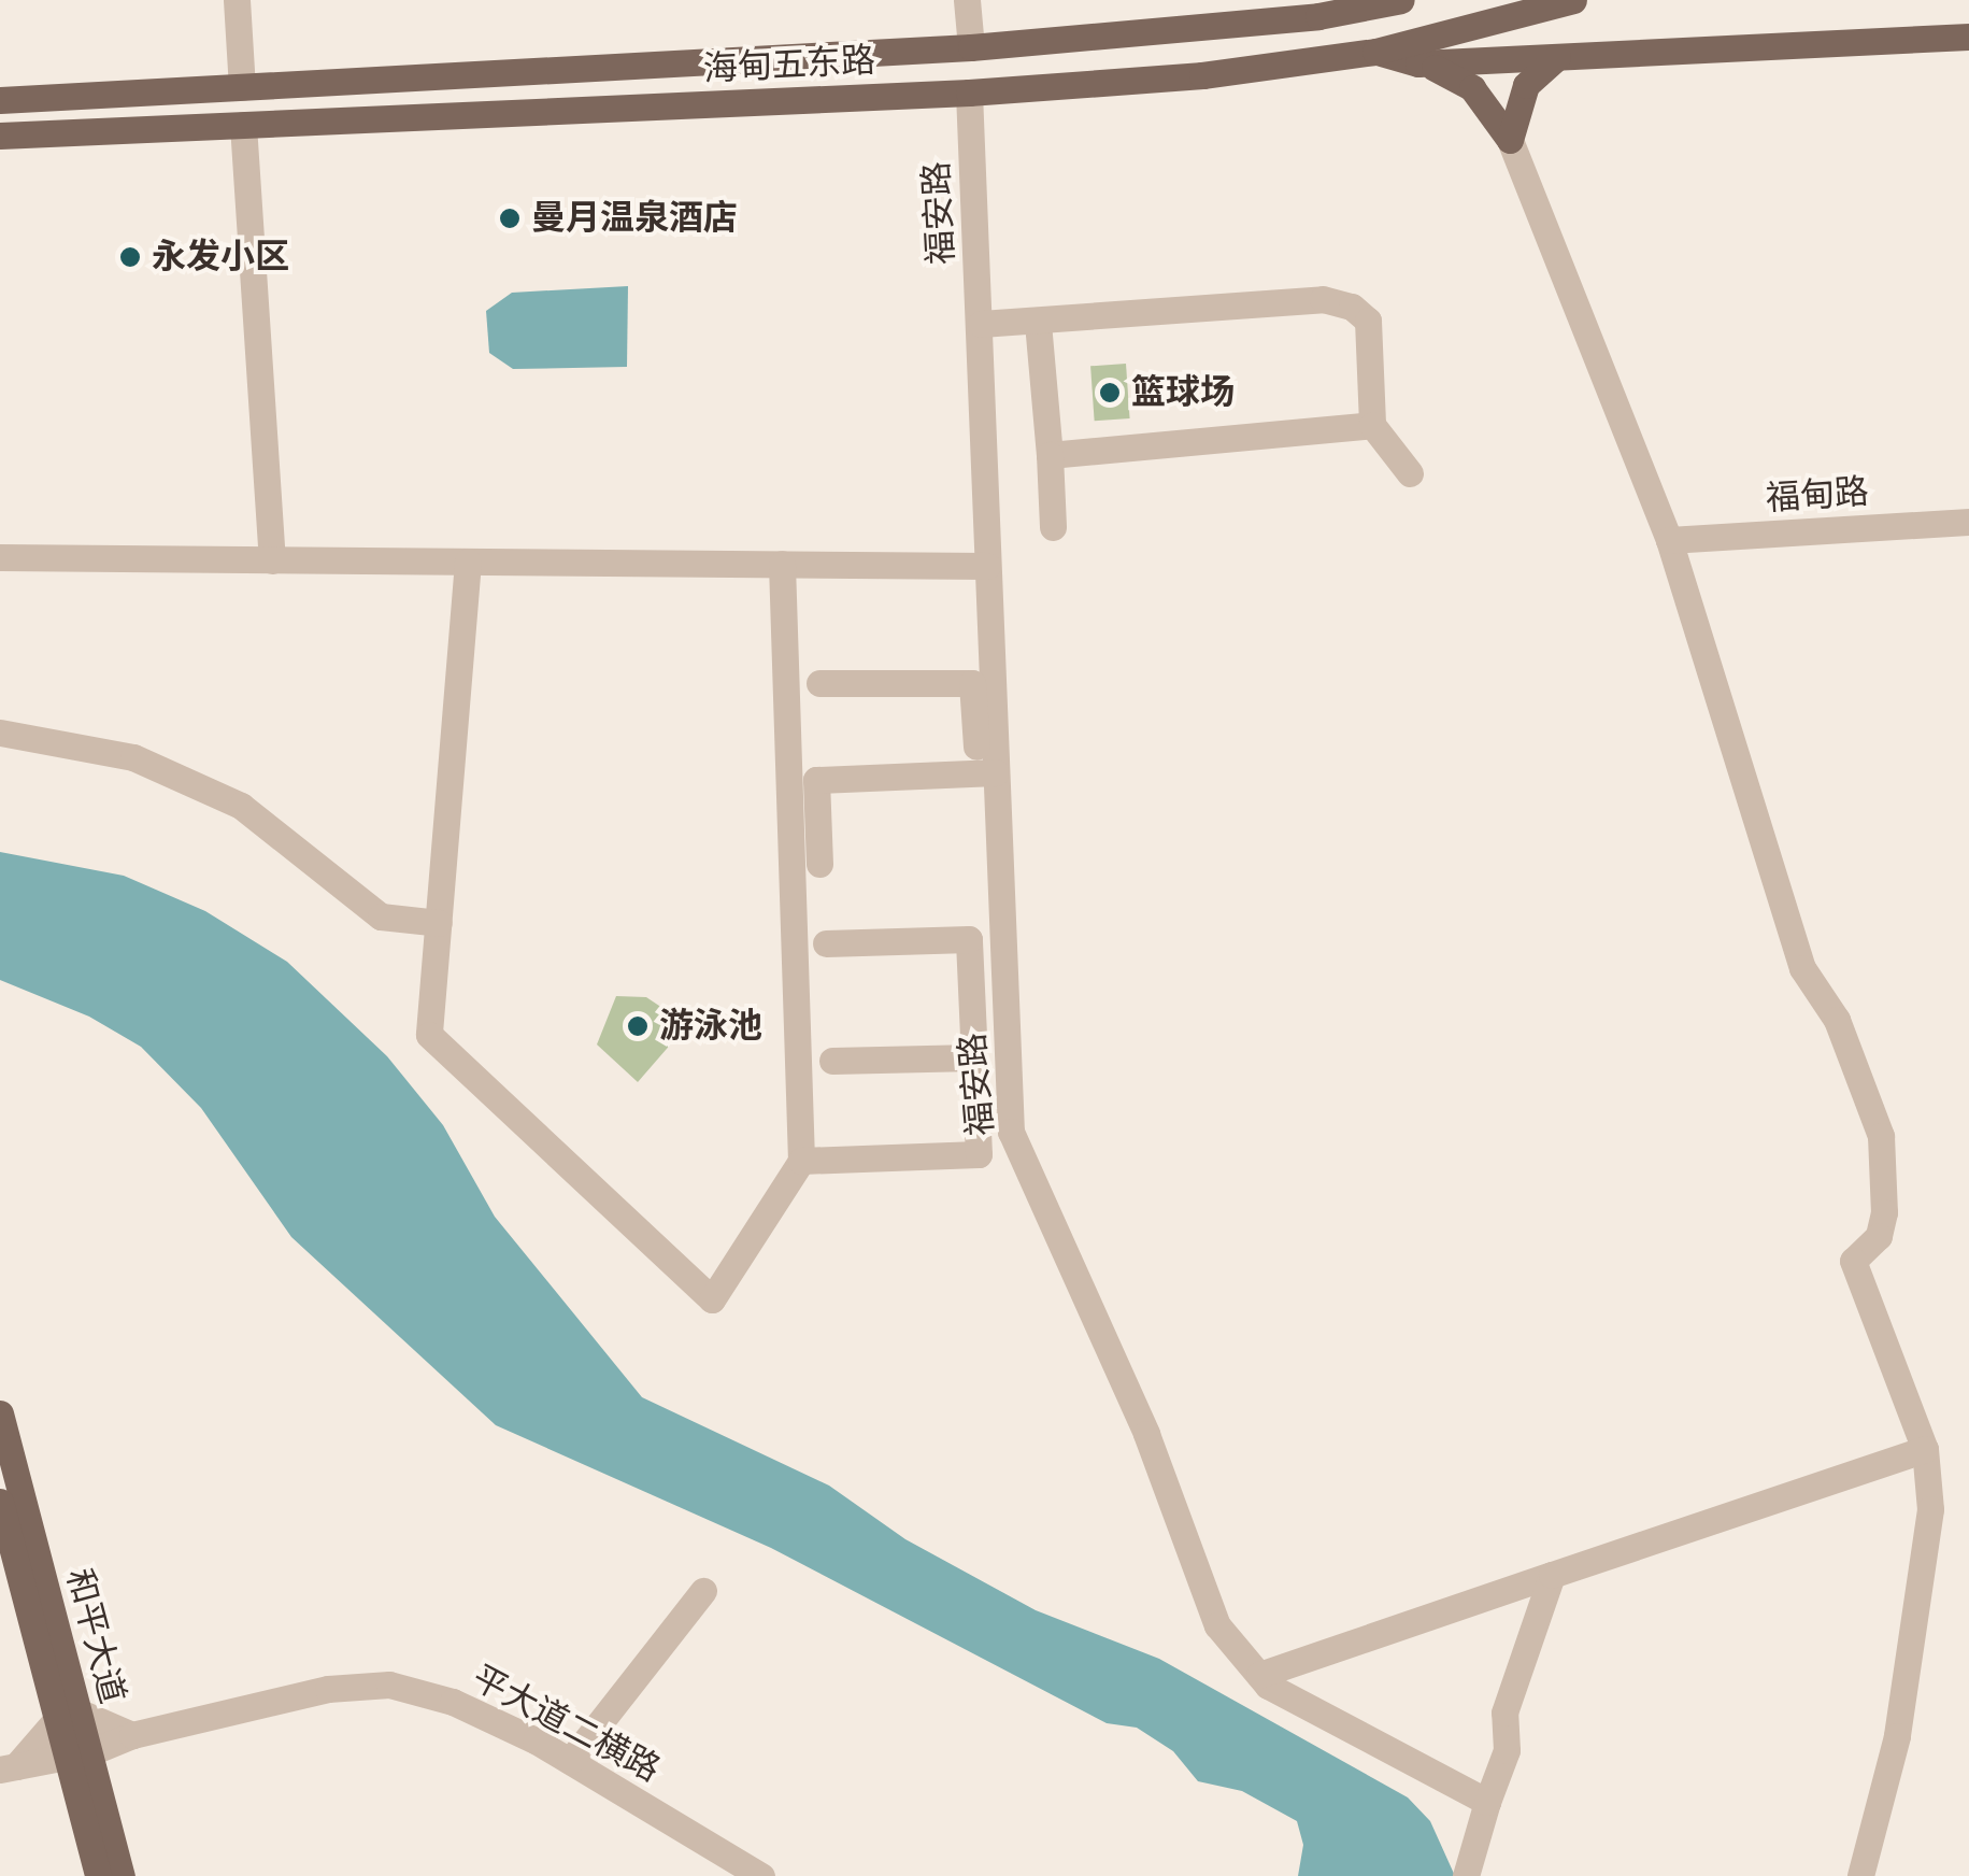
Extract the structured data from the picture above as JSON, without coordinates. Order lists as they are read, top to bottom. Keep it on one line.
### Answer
{"streets":{"main road":["海甸五东路","和平大道"],"street":["福安路","福甸路","平大道二横路"]},"crossings":[["海甸五东路","福安路"],["和平大道","平大道二横路"]],"places":["曼月温泉酒店","永发小区","篮球场","游泳池"]}
